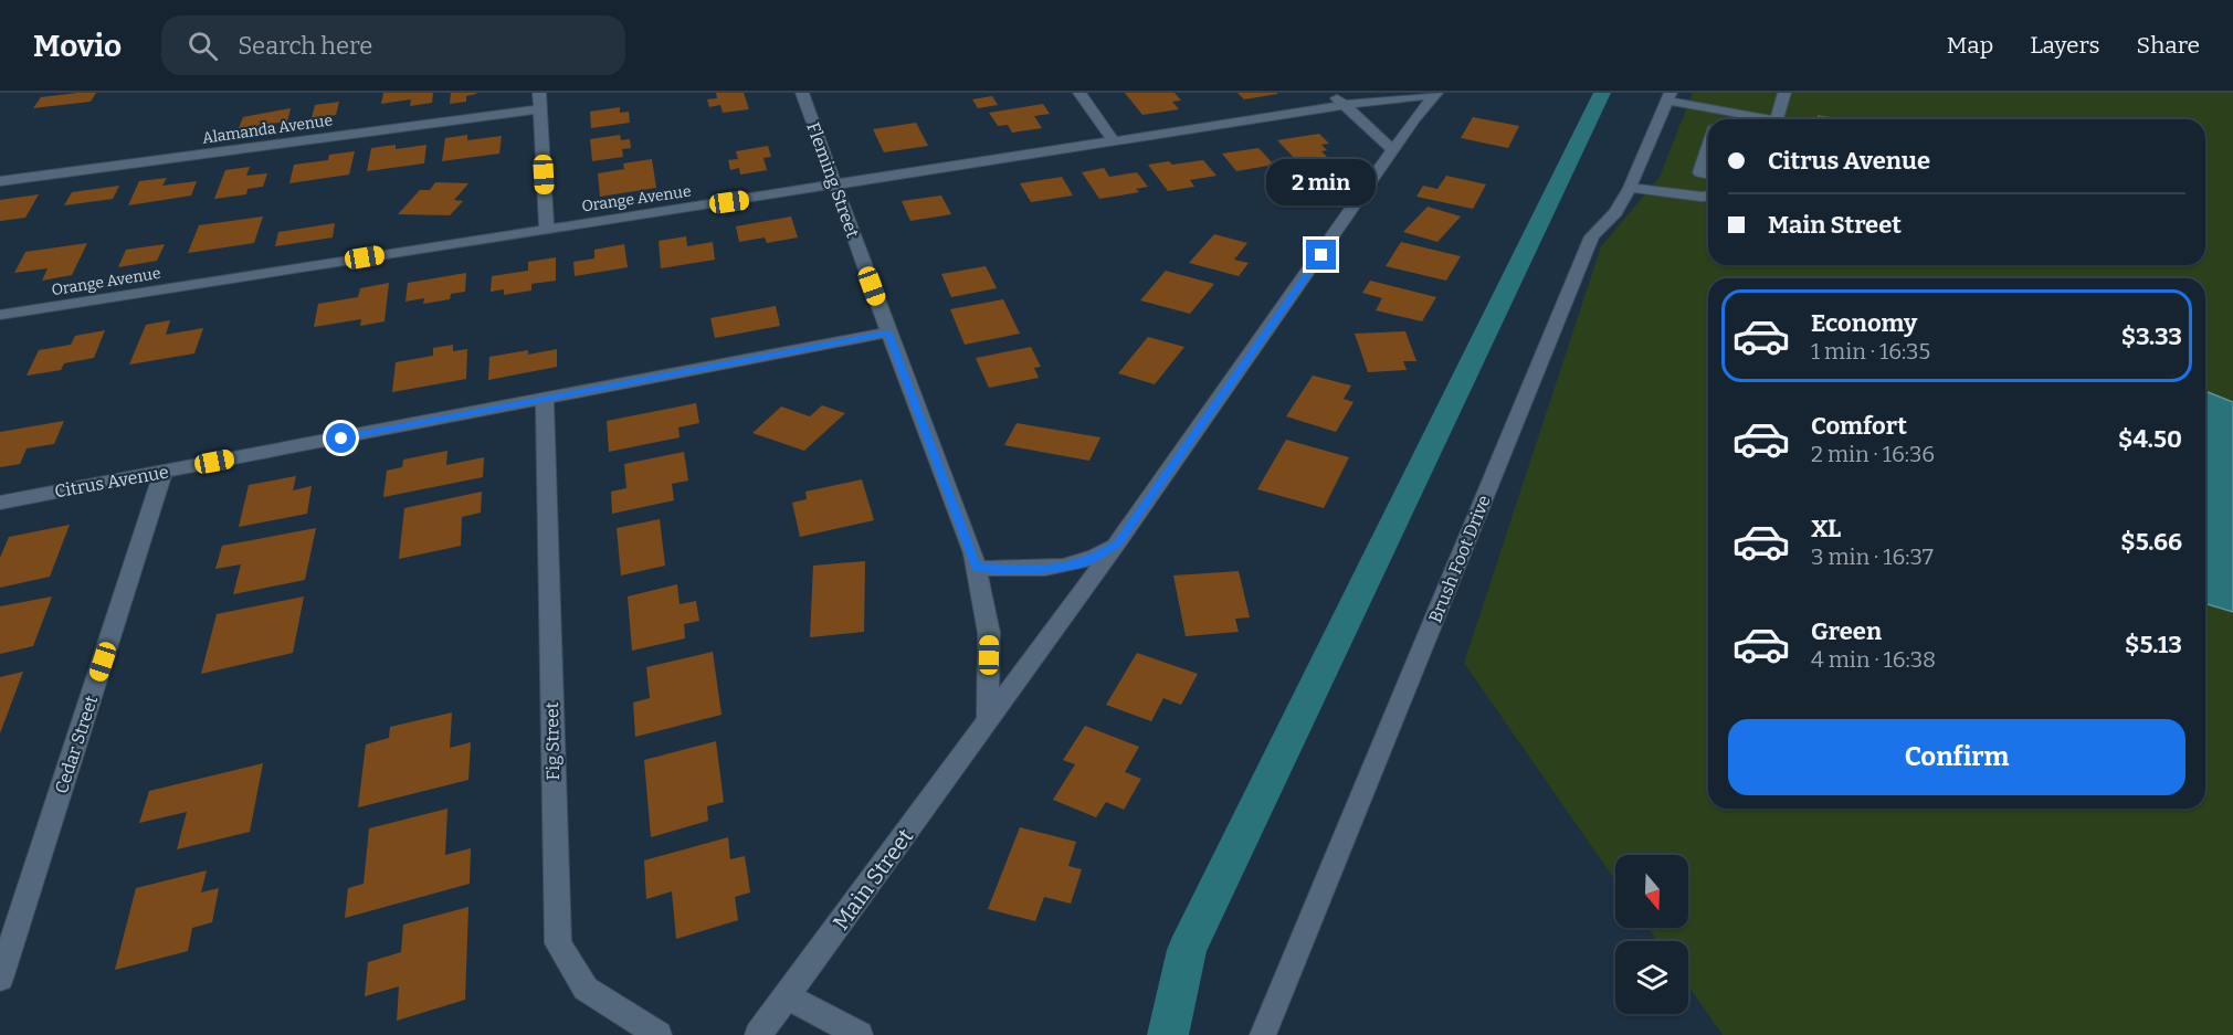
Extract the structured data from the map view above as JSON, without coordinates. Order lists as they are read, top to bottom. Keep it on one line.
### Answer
{"streets":{"street":["Alamanda Avenue","Fleming Street","Orange Avenue","Citrus Avenue","Brush Foot Drive","Fig Street","Cedar Street","Main Street"]},"crossings":[["Fleming Street","Orange Avenue"],["Fleming Street","Citrus Avenue"],["Fleming Street","Main Street"],["Citrus Avenue","Fig Street"],["Citrus Avenue","Cedar Street"]],"north":"bottom","page":{"header":"Movio","search":"Search here","nav":["Map","Layers","Share"],"banner":["Citrus Avenue","Main Street"],"bubble":"2 min","list":[{"name":"Economy","note":"1 min · 16:35","value":"$3.33"},{"name":"Comfort","note":"2 min · 16:36","value":"$4.50"},{"name":"XL","note":"3 min · 16:37","value":"$5.66"},{"name":"Green","note":"4 min · 16:38","value":"$5.13"}],"buttons":"Confirm"}}
